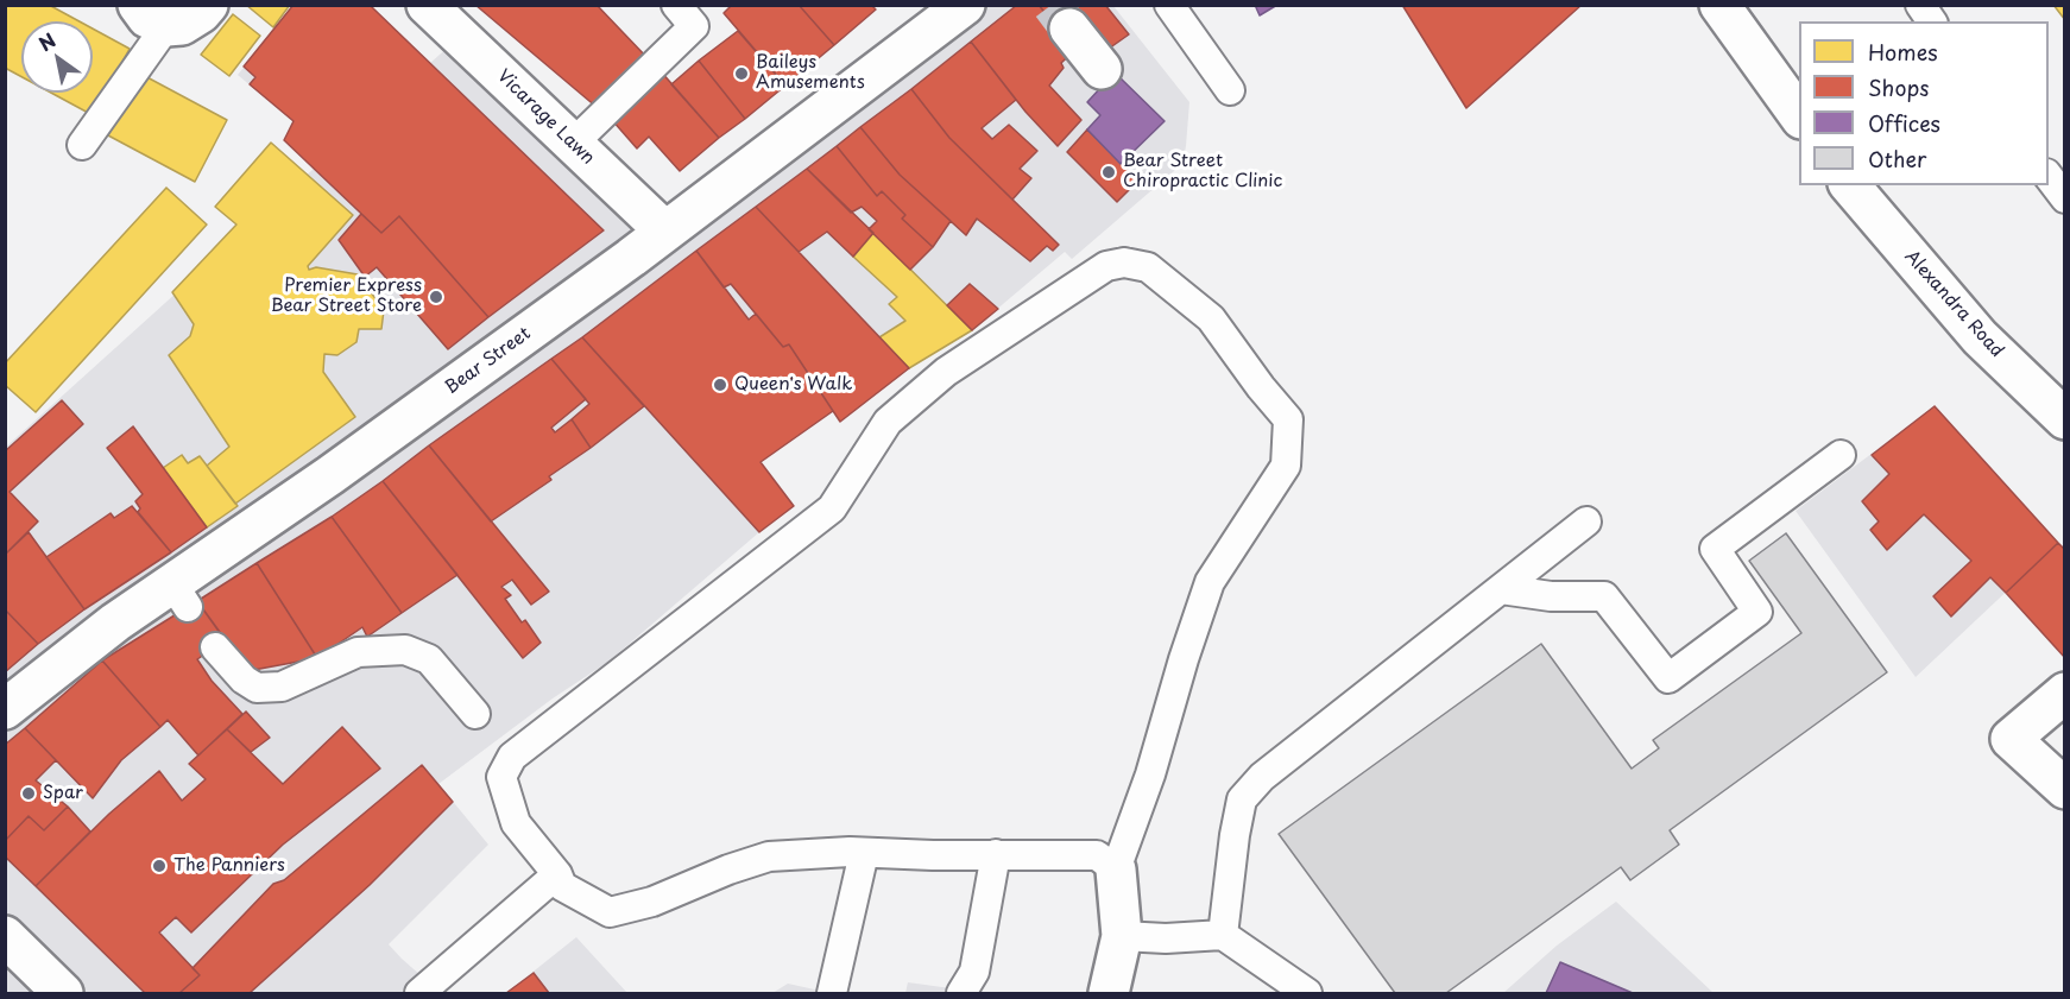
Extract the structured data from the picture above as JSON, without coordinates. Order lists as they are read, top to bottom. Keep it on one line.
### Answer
{"streets":{"street":["Vicarage Lawn","Alexandra Road","Bear Street"]},"crossings":[["Vicarage Lawn","Bear Street"]],"places":["Baileys Amusements","Bear Street Chiropractic Clinic","Premier Express Bear Street Store","Queen's Walk","Spar","The Panniers"],"legend":["Homes","Shops","Offices","Other"],"north":"top left"}
